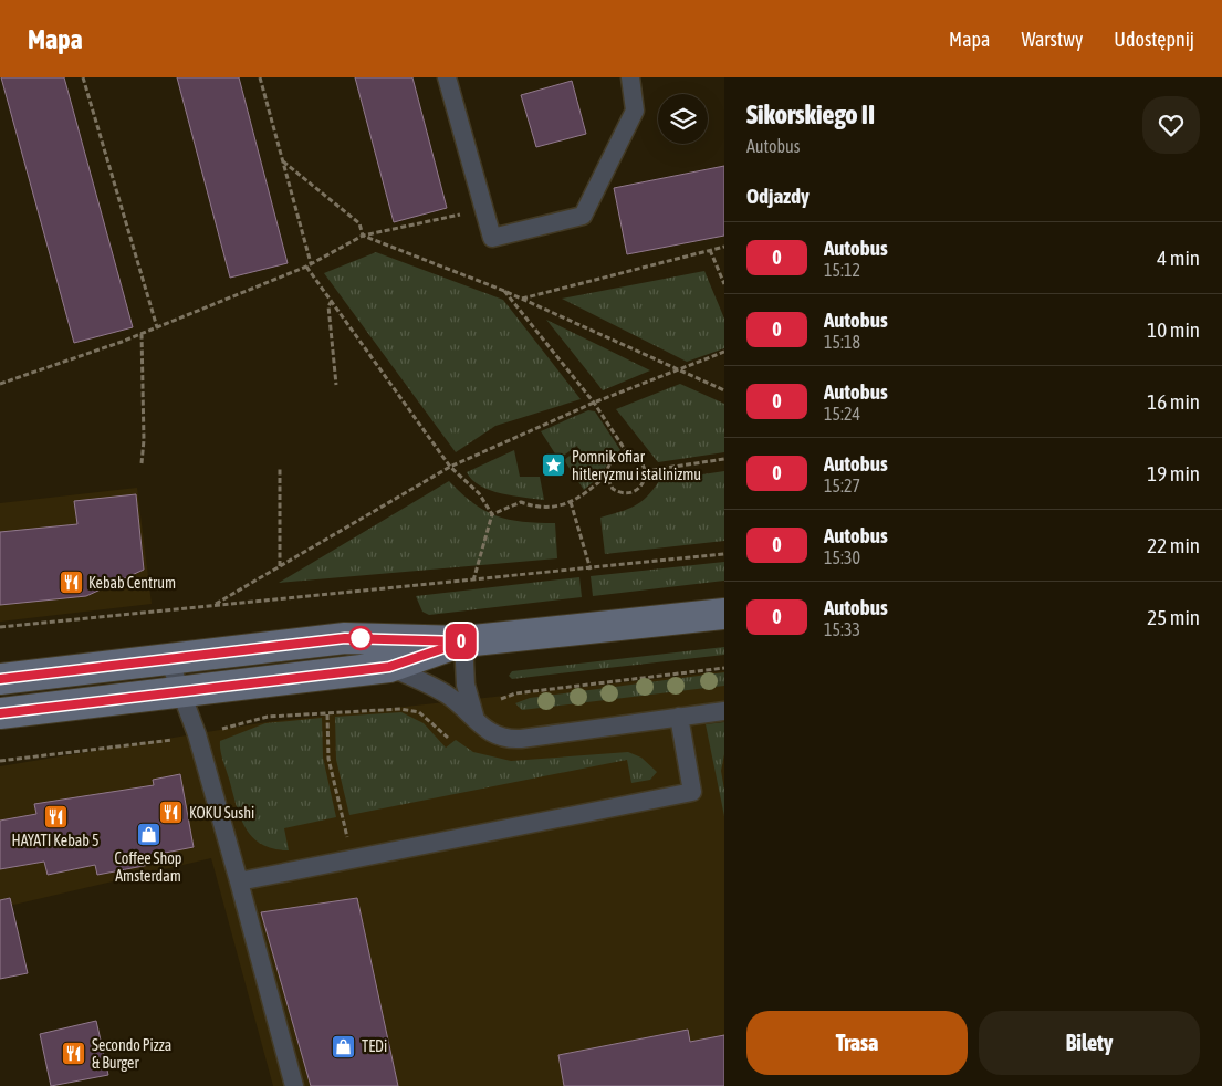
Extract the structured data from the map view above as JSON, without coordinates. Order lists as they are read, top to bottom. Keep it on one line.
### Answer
{"places":{"place":["Pomnik ofiar hitleryzmu i stalinizmu"],"restaurant":["Kebab Centrum","KOKU Sushi","HAYATI Kebab 5","Secondo Pizza & Burger"],"shop":["Coffee Shop Amsterdam","TEDi"]},"lines":["bus line 0"],"page":{"header":"Mapa","nav":["Mapa","Warstwy","Udostępnij"],"on_map":"0","heading":[["Sikorskiego II","Autobus"],"Odjazdy"],"list":[{"mark":"0","name":"Autobus","note":"15:12","value":"4 min"},{"mark":"0","name":"Autobus","note":"15:18","value":"10 min"},{"mark":"0","name":"Autobus","note":"15:24","value":"16 min"},{"mark":"0","name":"Autobus","note":"15:27","value":"19 min"},{"mark":"0","name":"Autobus","note":"15:30","value":"22 min"},{"mark":"0","name":"Autobus","note":"15:33","value":"25 min"}],"buttons":["Trasa","Bilety"]}}
